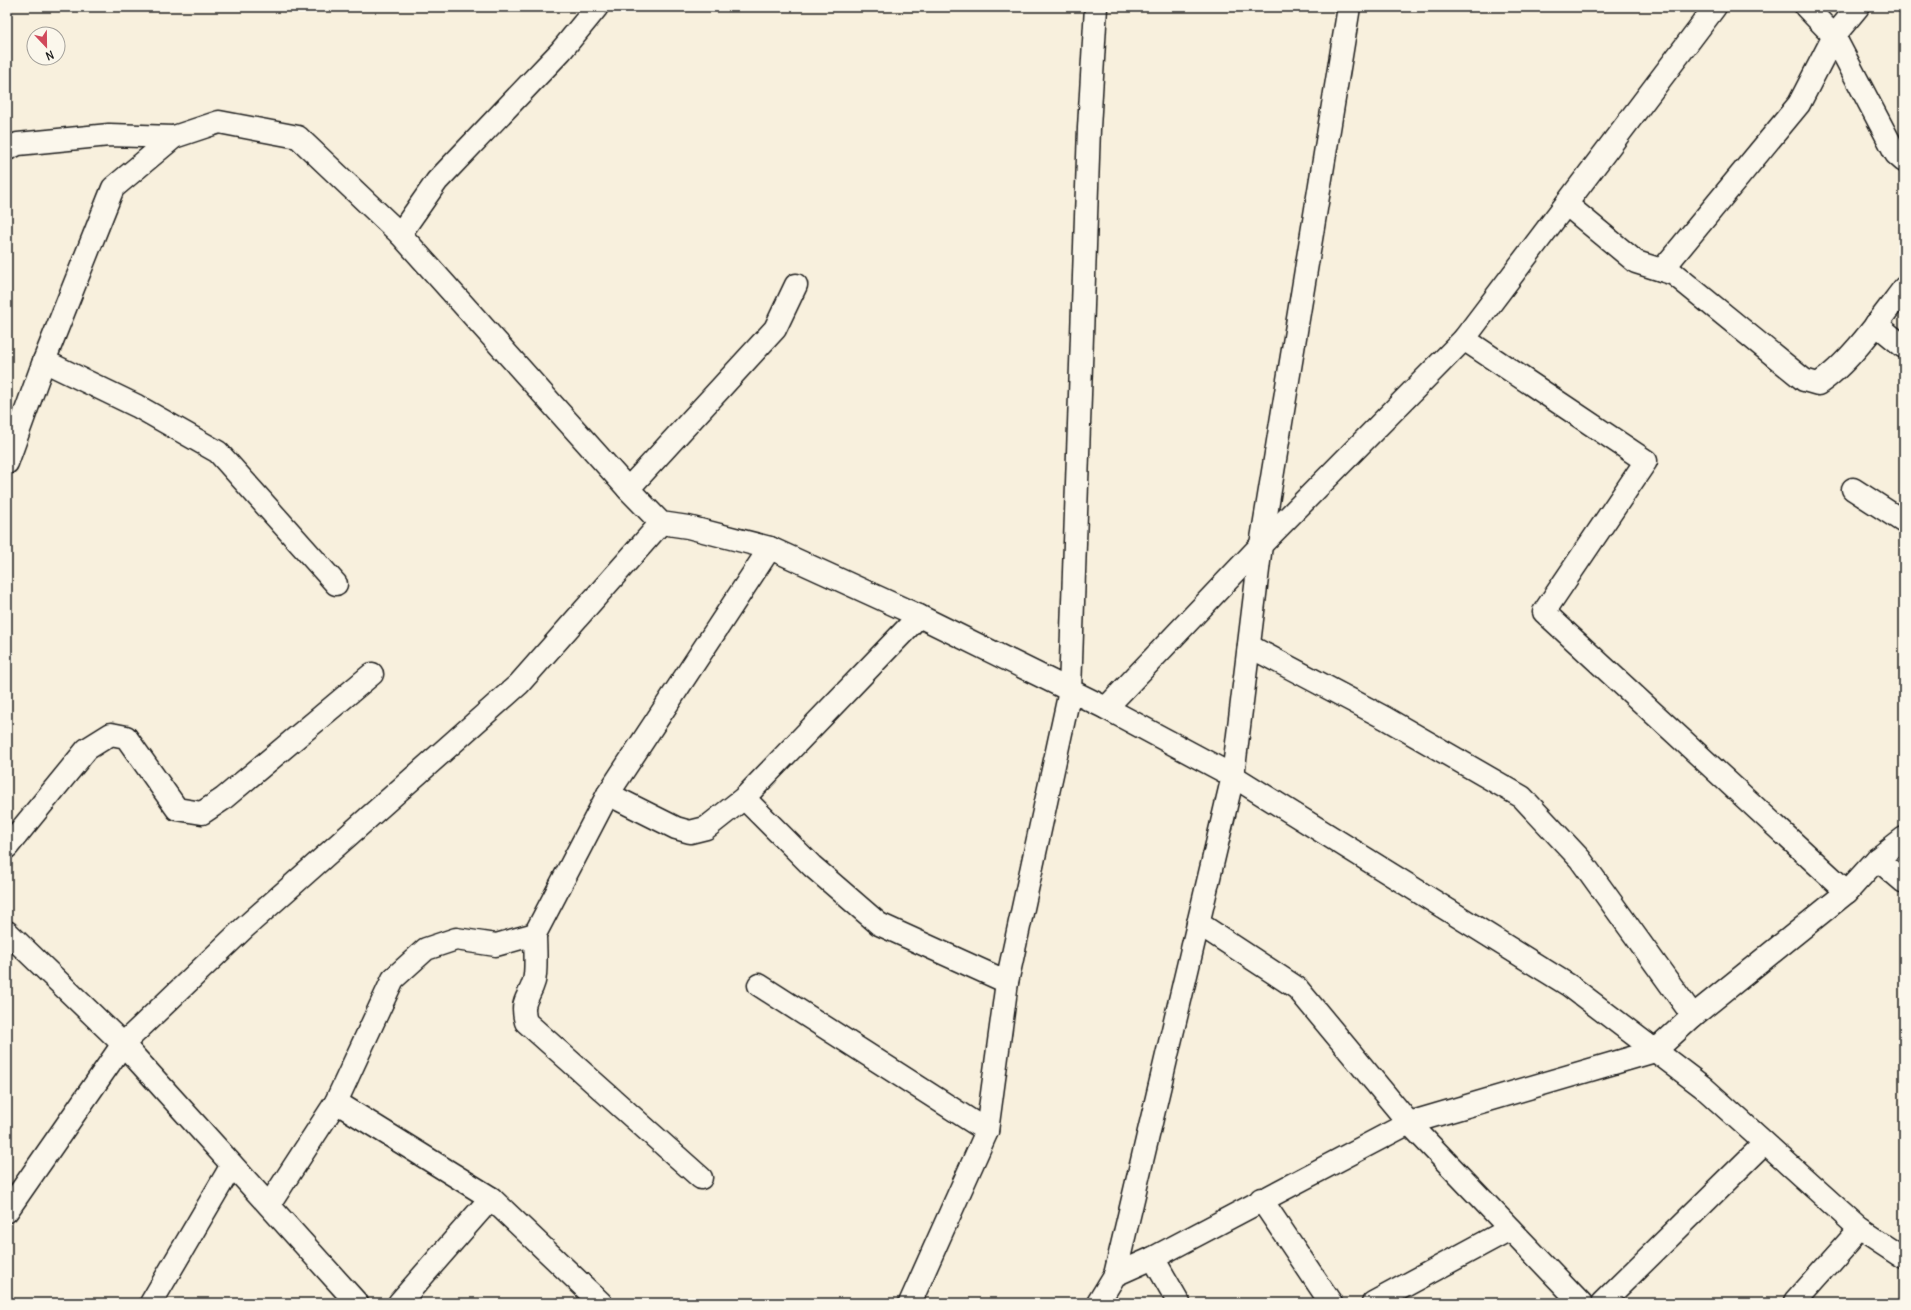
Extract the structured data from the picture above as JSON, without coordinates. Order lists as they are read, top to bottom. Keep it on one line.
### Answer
{"north":"bottom"}
